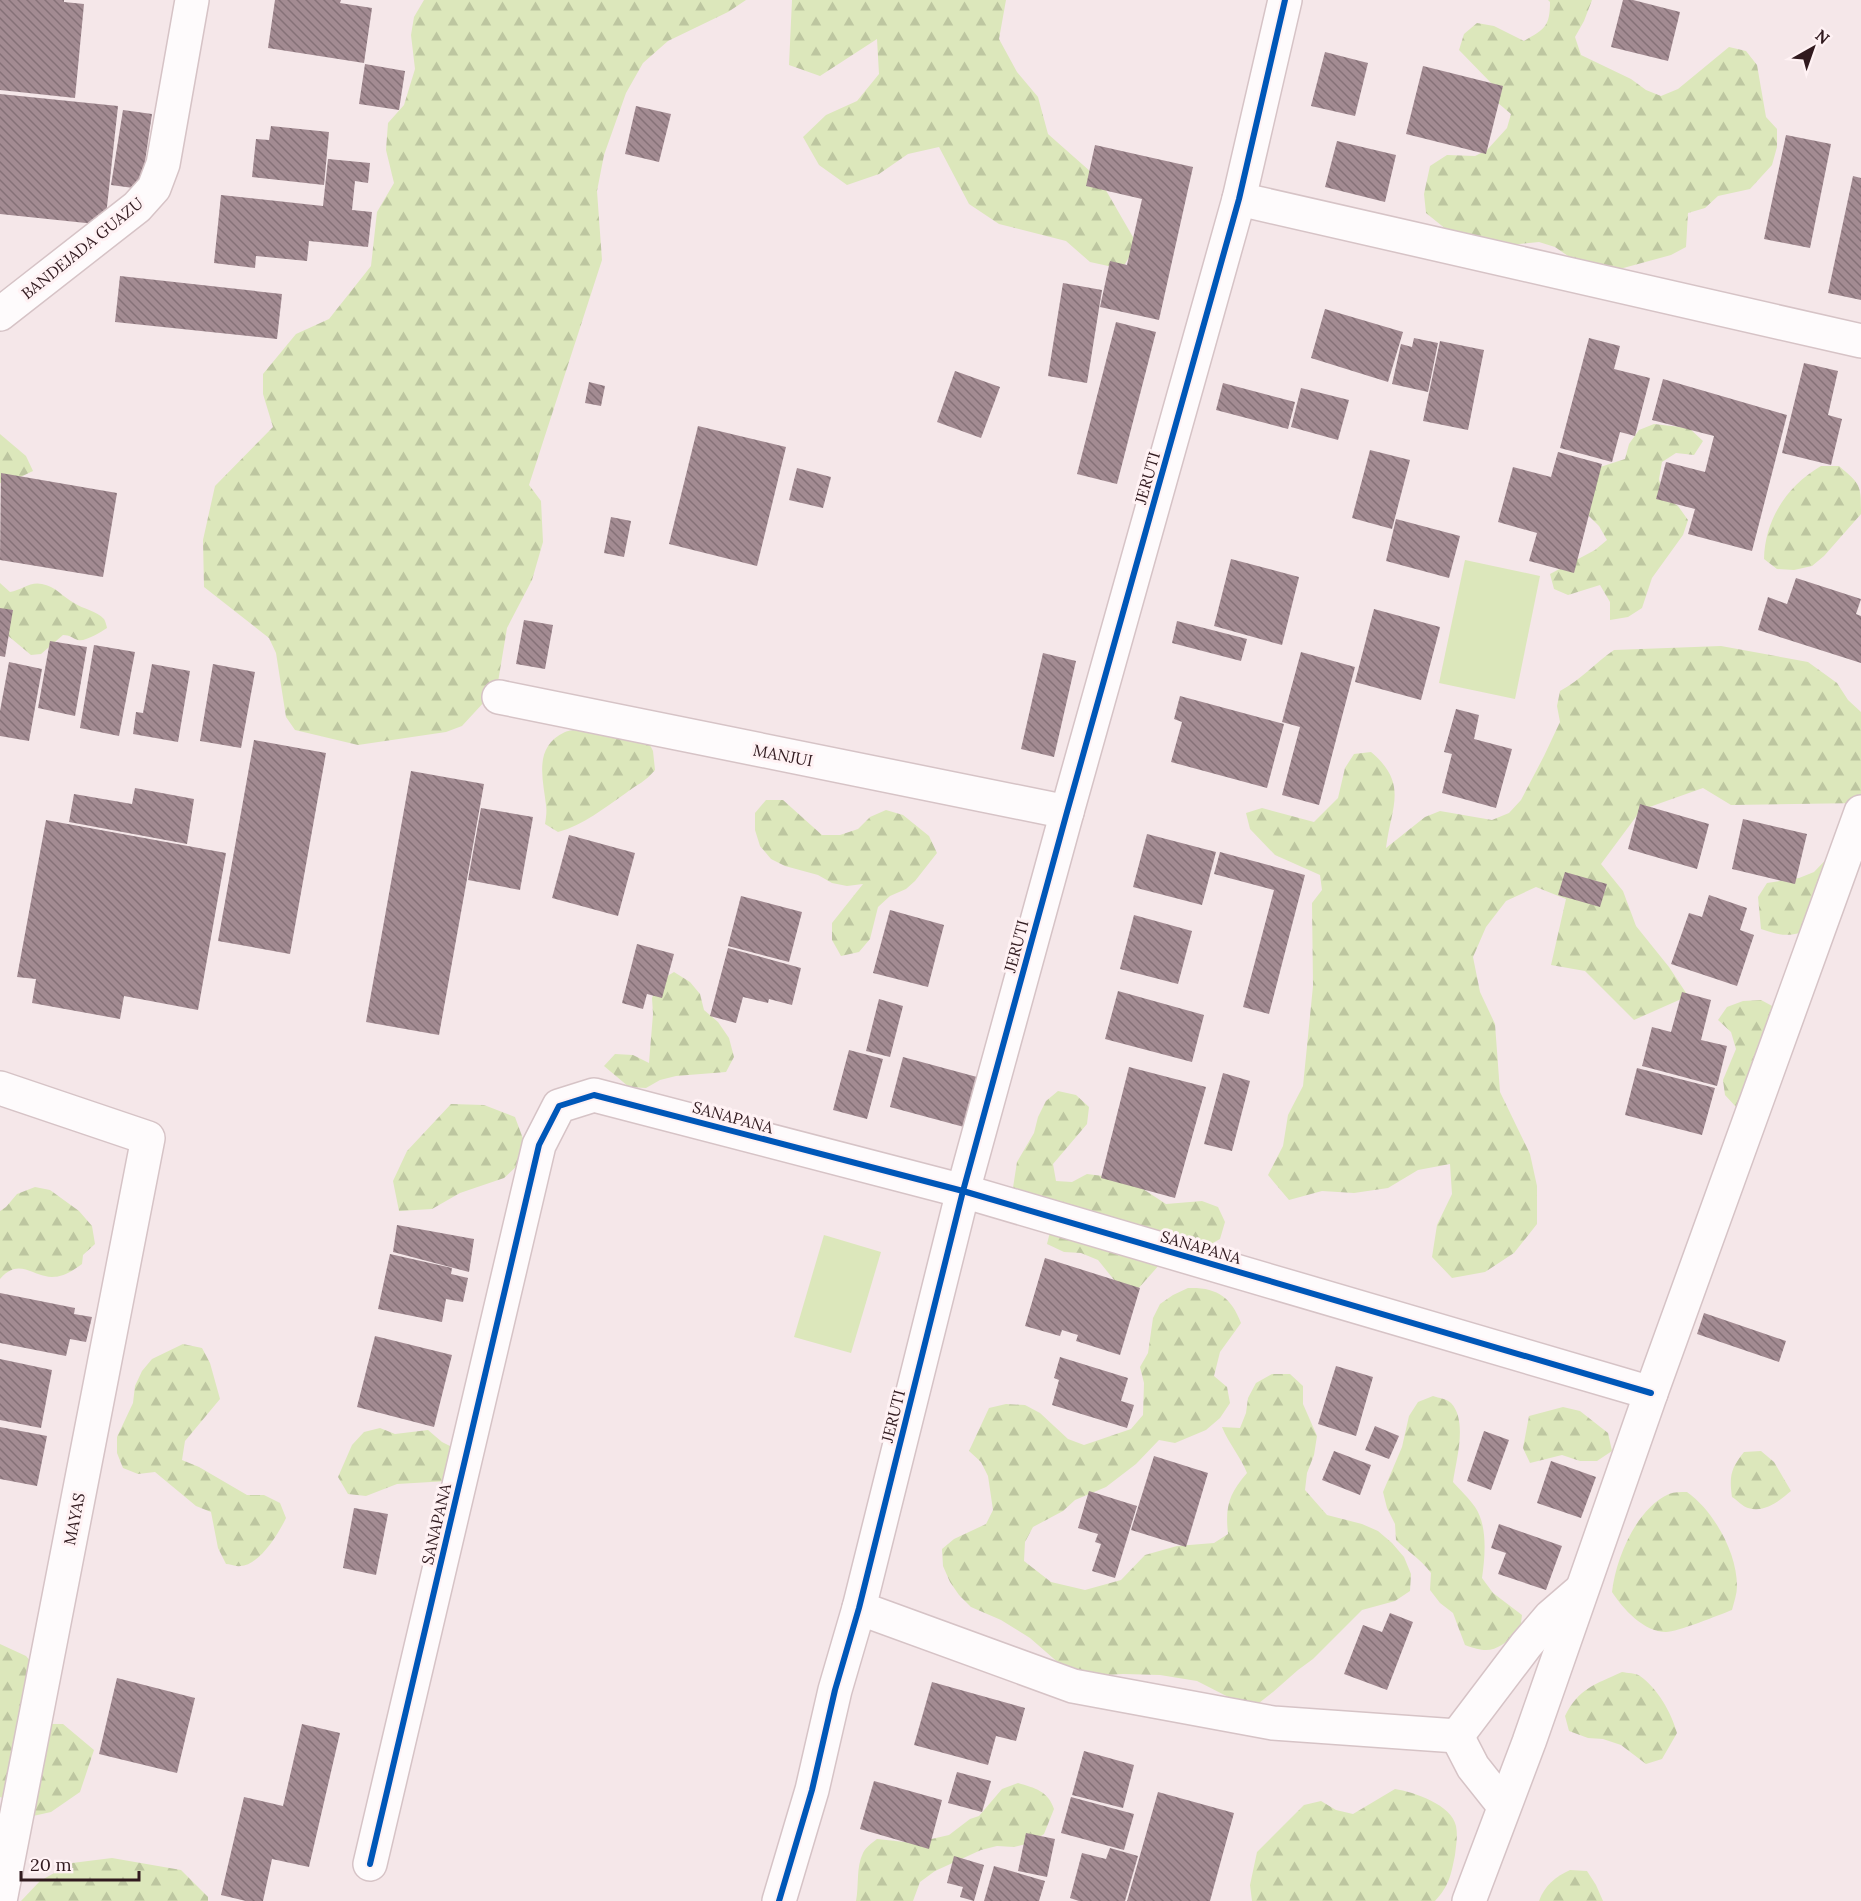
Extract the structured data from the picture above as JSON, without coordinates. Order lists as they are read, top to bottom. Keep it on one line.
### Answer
{"streets":{"street":["BANDEJADA GUAZU","JERUTI","MANJUI","SANAPANA","MAYAS"]},"crossings":[["JERUTI","MANJUI"],["JERUTI","SANAPANA"]],"scale_bar":"20 m","north":"top right"}
